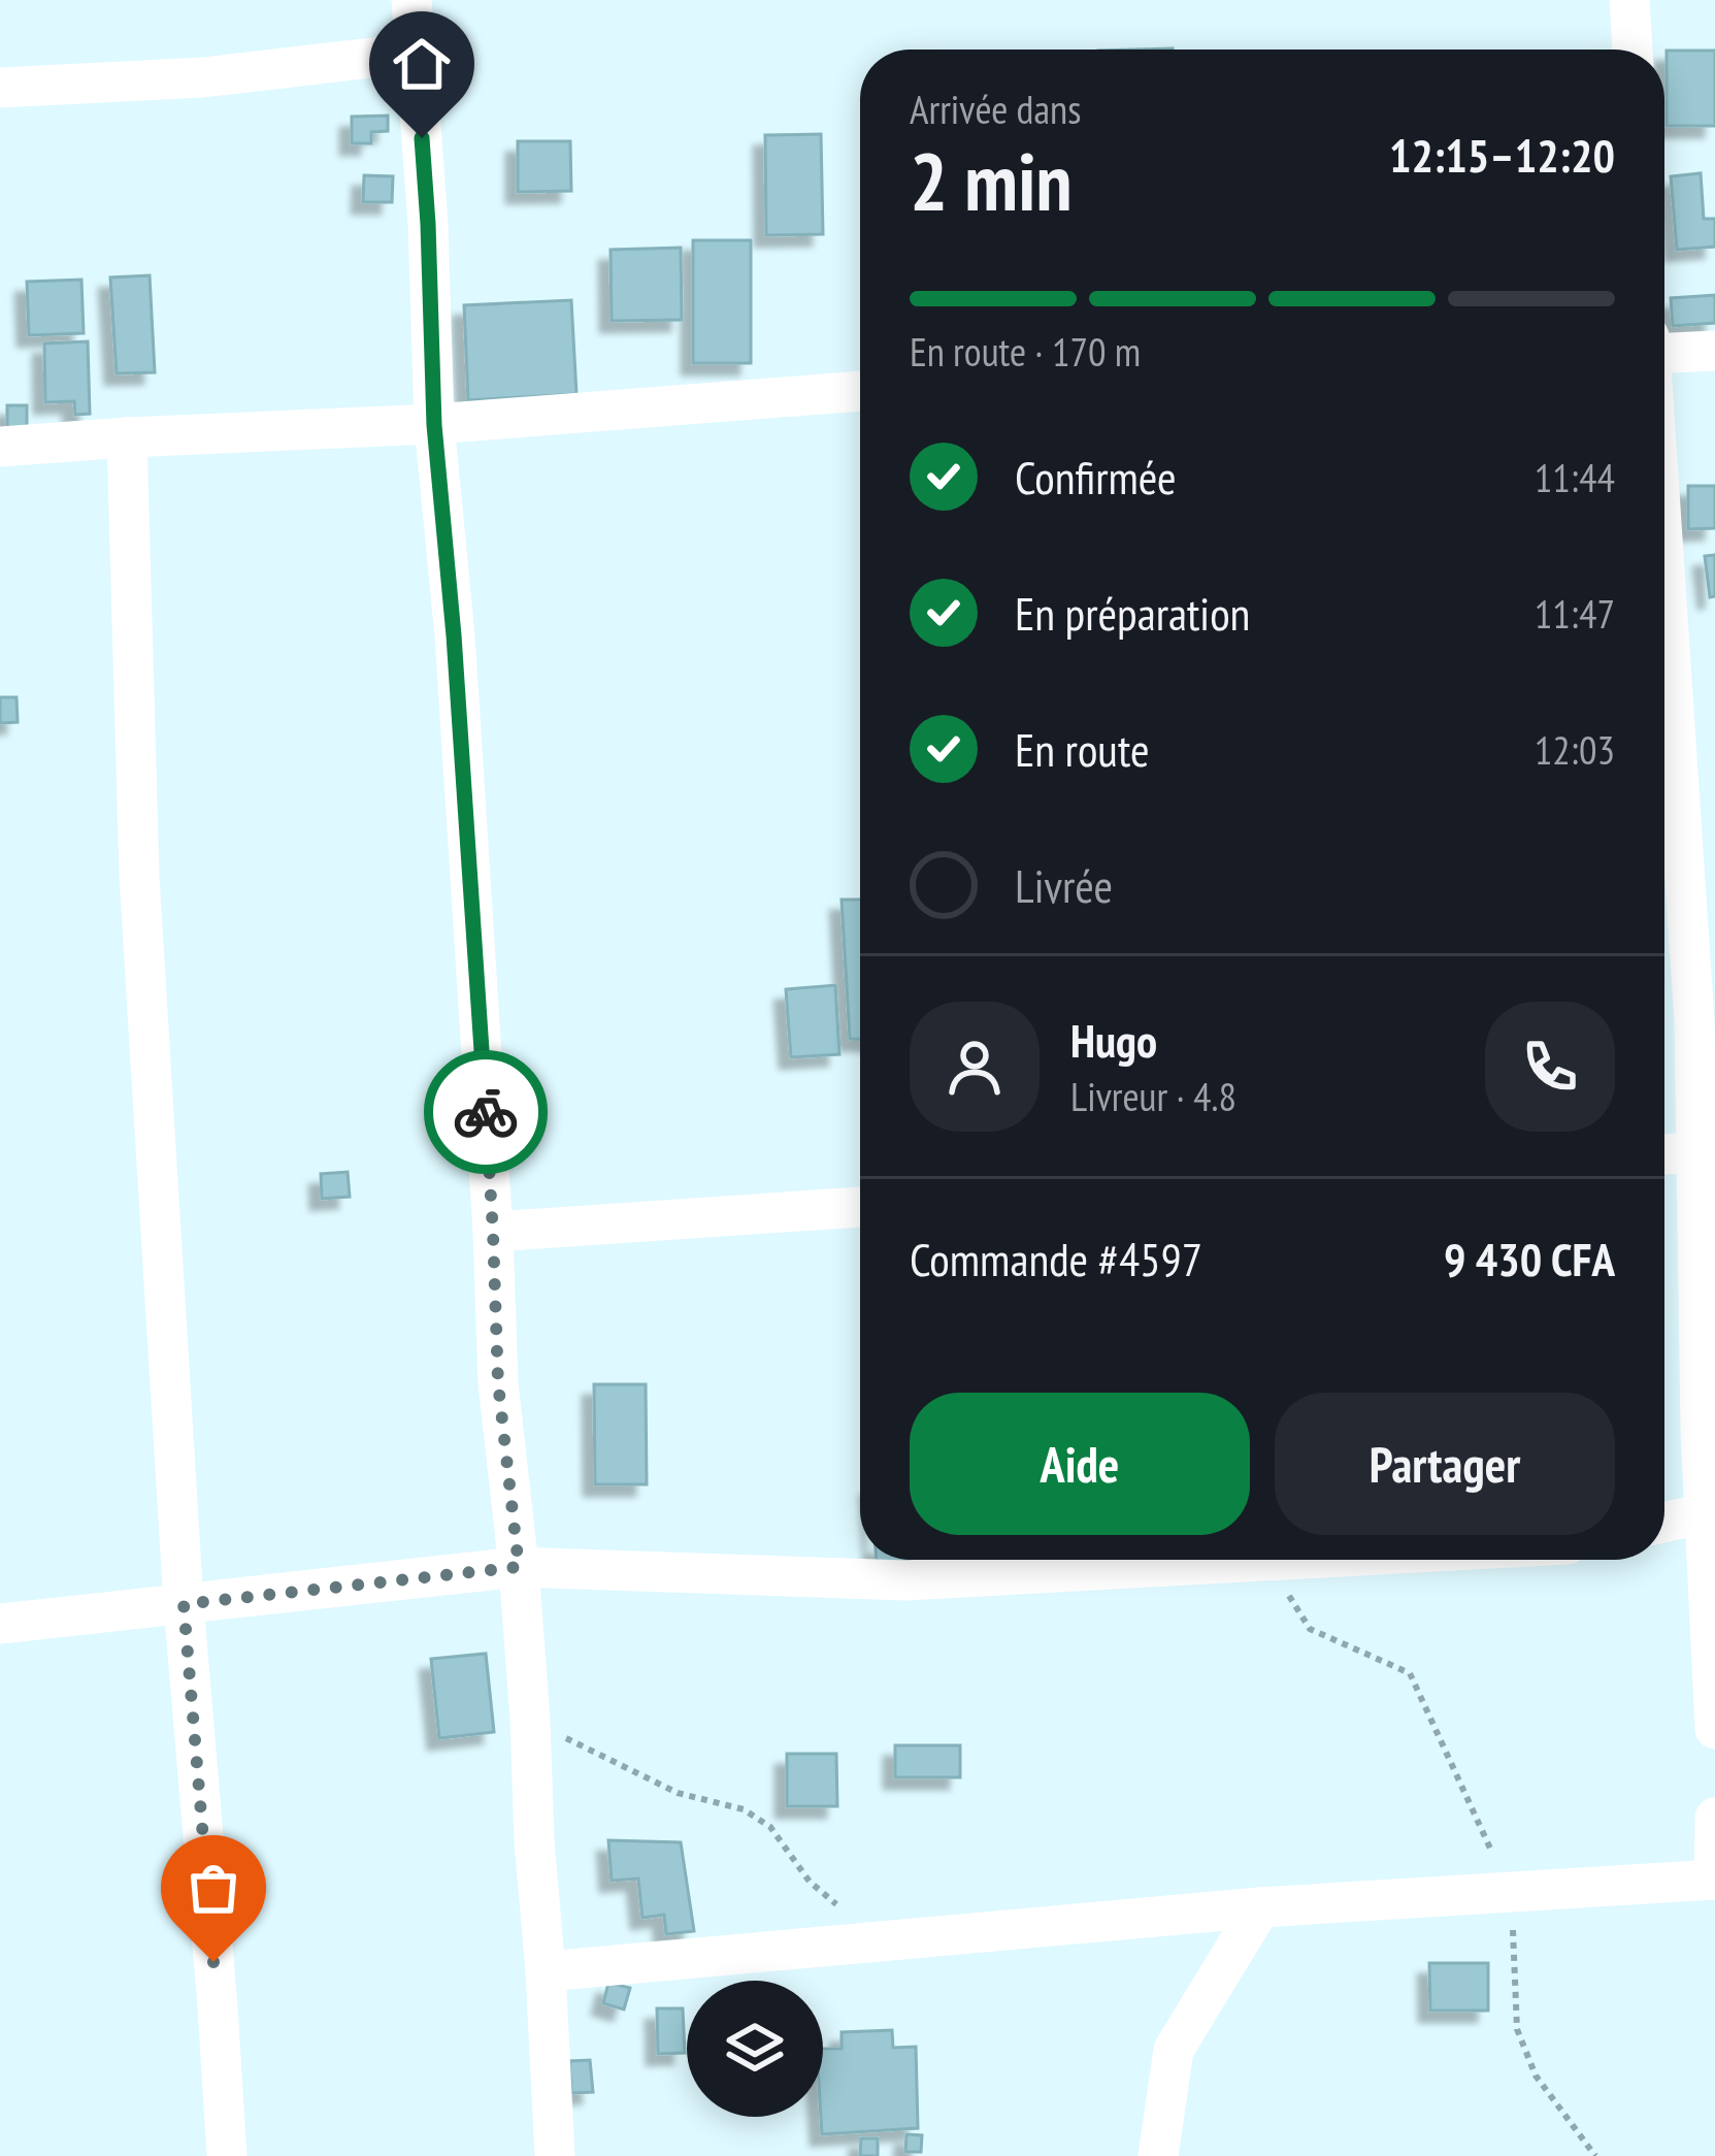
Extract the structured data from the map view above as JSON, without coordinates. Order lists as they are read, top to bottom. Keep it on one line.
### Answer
{"page":{"heading":["2 min","Arrivée dans","12:15–12:20"],"panel":["Hugo","Livreur · 4.8","Commande #4597","9 430 CFA"],"bar":"En route · 170 m","list":[["Confirmée","11:44"],["En préparation","11:47"],["En route","12:03"],"Livrée"],"buttons":["Aide","Partager"]}}
